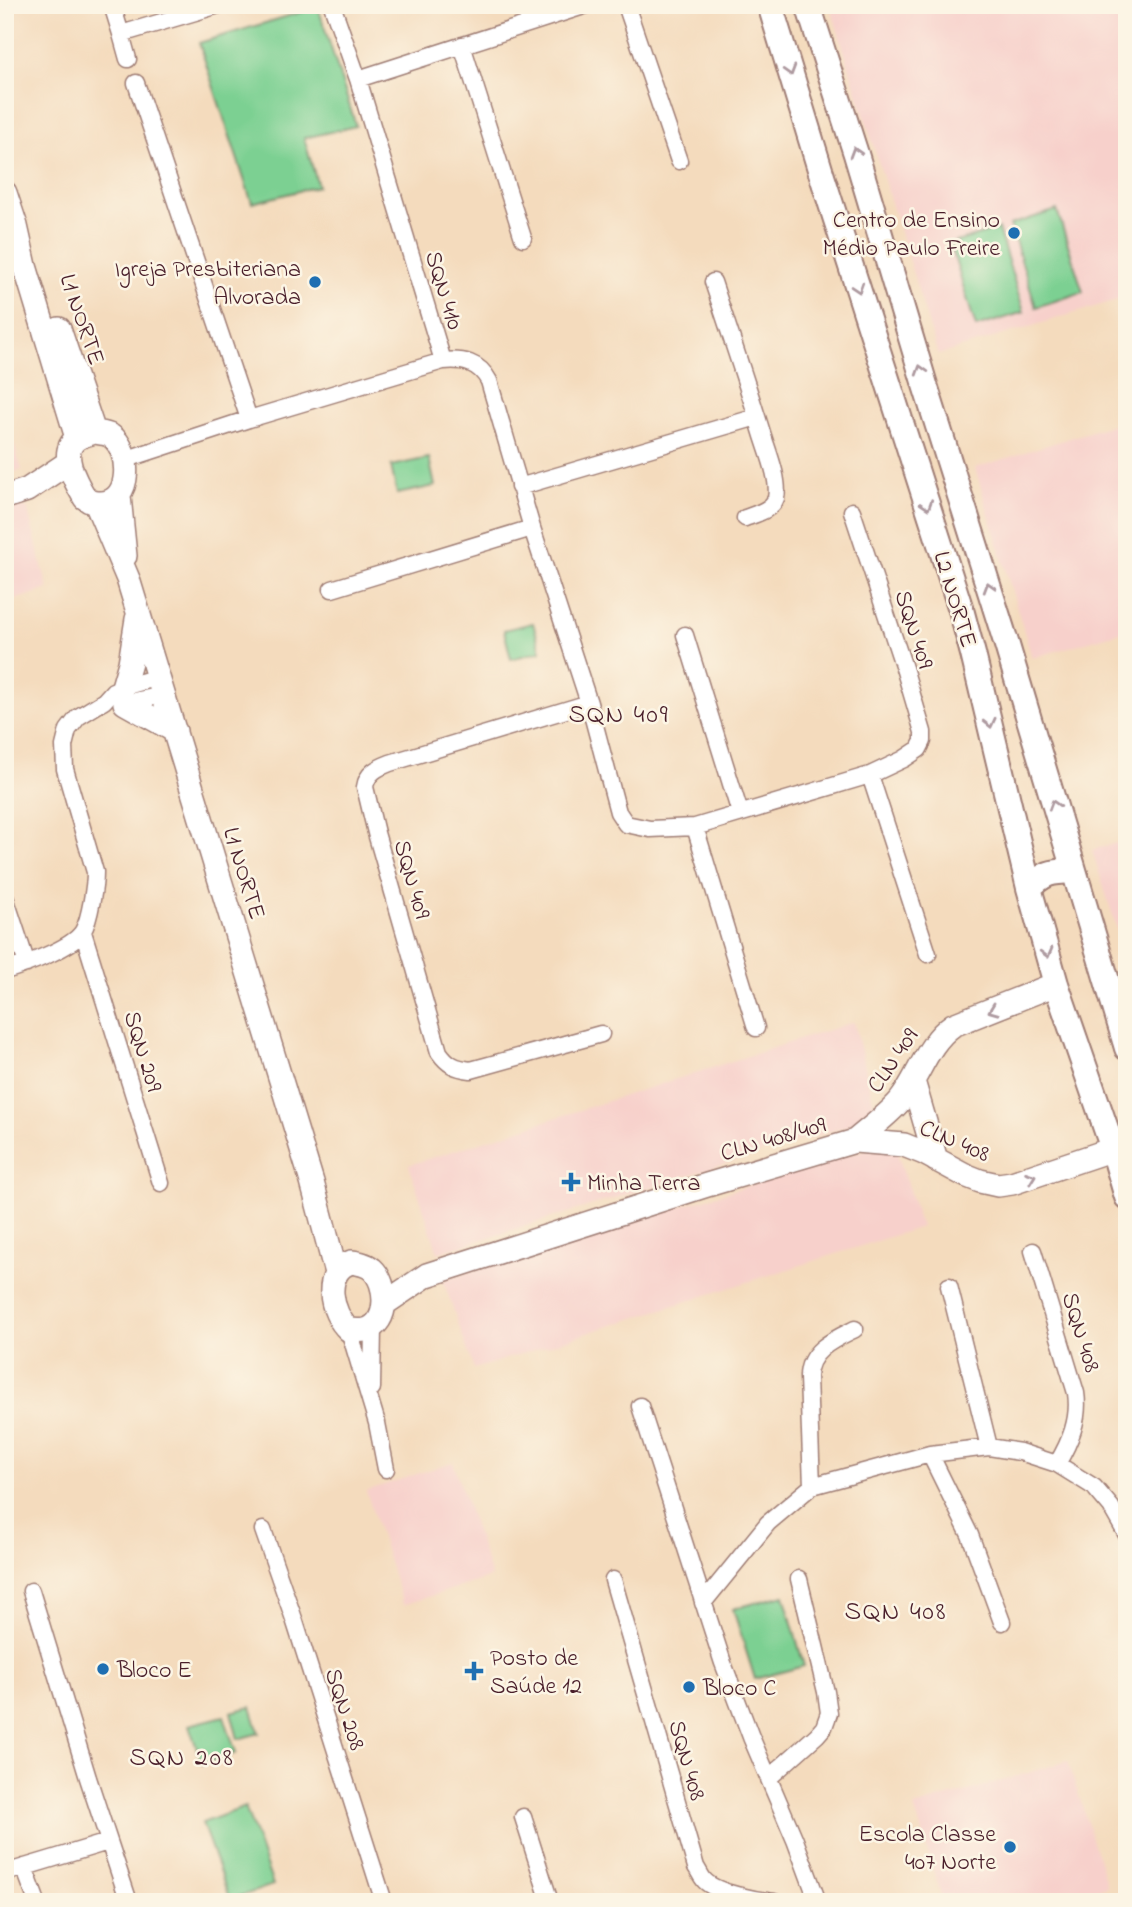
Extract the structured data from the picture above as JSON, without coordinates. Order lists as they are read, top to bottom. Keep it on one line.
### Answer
{"streets":{"main road":["L2 NORTE"],"street":["SQN 410","L1 NORTE","SQN 409","SQN 209","CLN 409","CLN 408/409","CLN 408","SQN 408","SQN 208"]},"crossings":[["SQN 410","L1 NORTE"],["SQN 410","SQN 409"],["L1 NORTE","CLN 408/409"],["L2 NORTE","CLN 409"],["L2 NORTE","CLN 408"],["CLN 409","CLN 408/409"],["CLN 409","CLN 408"],["CLN 408/409","CLN 408"]],"one_way":["CLN 409","CLN 408"],"districts":["SQN 409","SQN 408","SQN 208"],"places":{"other":["Centro de Ensino Médio Paulo Freire","Igreja Presbiteriana Alvorada","Bloco E","Bloco C","Escola Classe 407 Norte"],"health":["Minha Terra","Posto de Saúde 12"]}}
